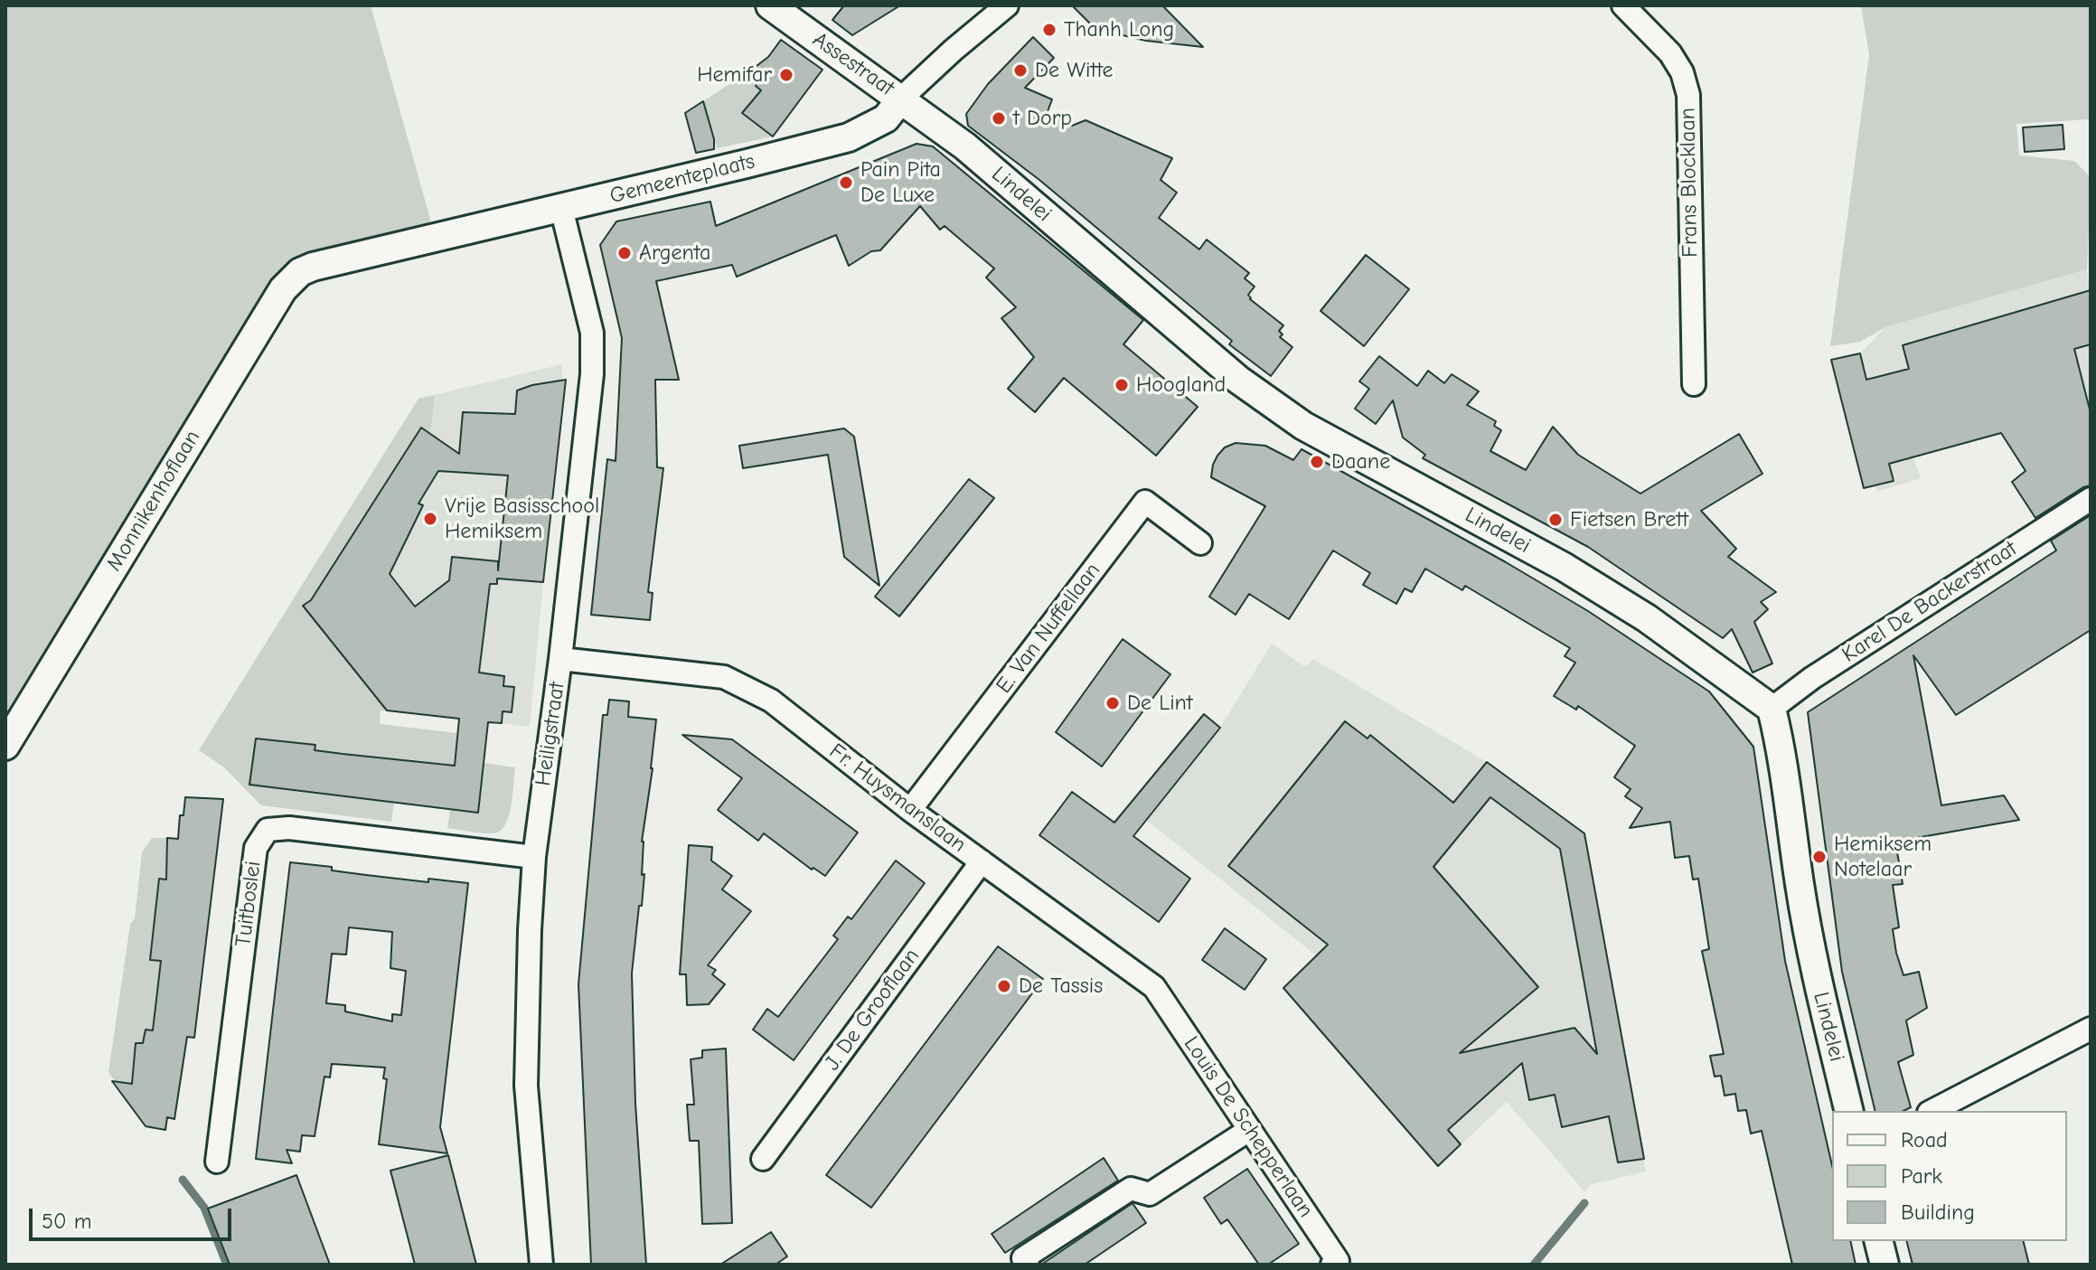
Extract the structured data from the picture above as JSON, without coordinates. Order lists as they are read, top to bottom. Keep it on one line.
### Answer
{"streets":{"street":["Assestraat","Gemeenteplaats","Frans Blocklaan","Lindelei","Monnikenhoflaan","Karel De Backerstraat","E. Van Nuffellaan","Heiligstraat","Fr. Huysmanslaan","Tuitboslei","J. De Grooflaan","Louis De Schepperlaan"]},"crossings":[["Assestraat","Gemeenteplaats"],["Assestraat","Lindelei"],["Gemeenteplaats","Lindelei"],["Gemeenteplaats","Monnikenhoflaan"],["Gemeenteplaats","Heiligstraat"],["Lindelei","Karel De Backerstraat"],["E. Van Nuffellaan","Fr. Huysmanslaan"],["Heiligstraat","Fr. Huysmanslaan"],["Heiligstraat","Tuitboslei"],["Fr. Huysmanslaan","J. De Grooflaan"],["Fr. Huysmanslaan","Louis De Schepperlaan"]],"places":["Thanh Long","De Witte","Hemifar","t Dorp","Pain Pita De Luxe","Argenta","Hoogland","Daane","Vrije Basisschool Hemiksem","Fietsen Brett","De Lint","Hemiksem Notelaar","De Tassis"],"legend":["Road","Park","Building"],"scale_bar":"50 m"}
